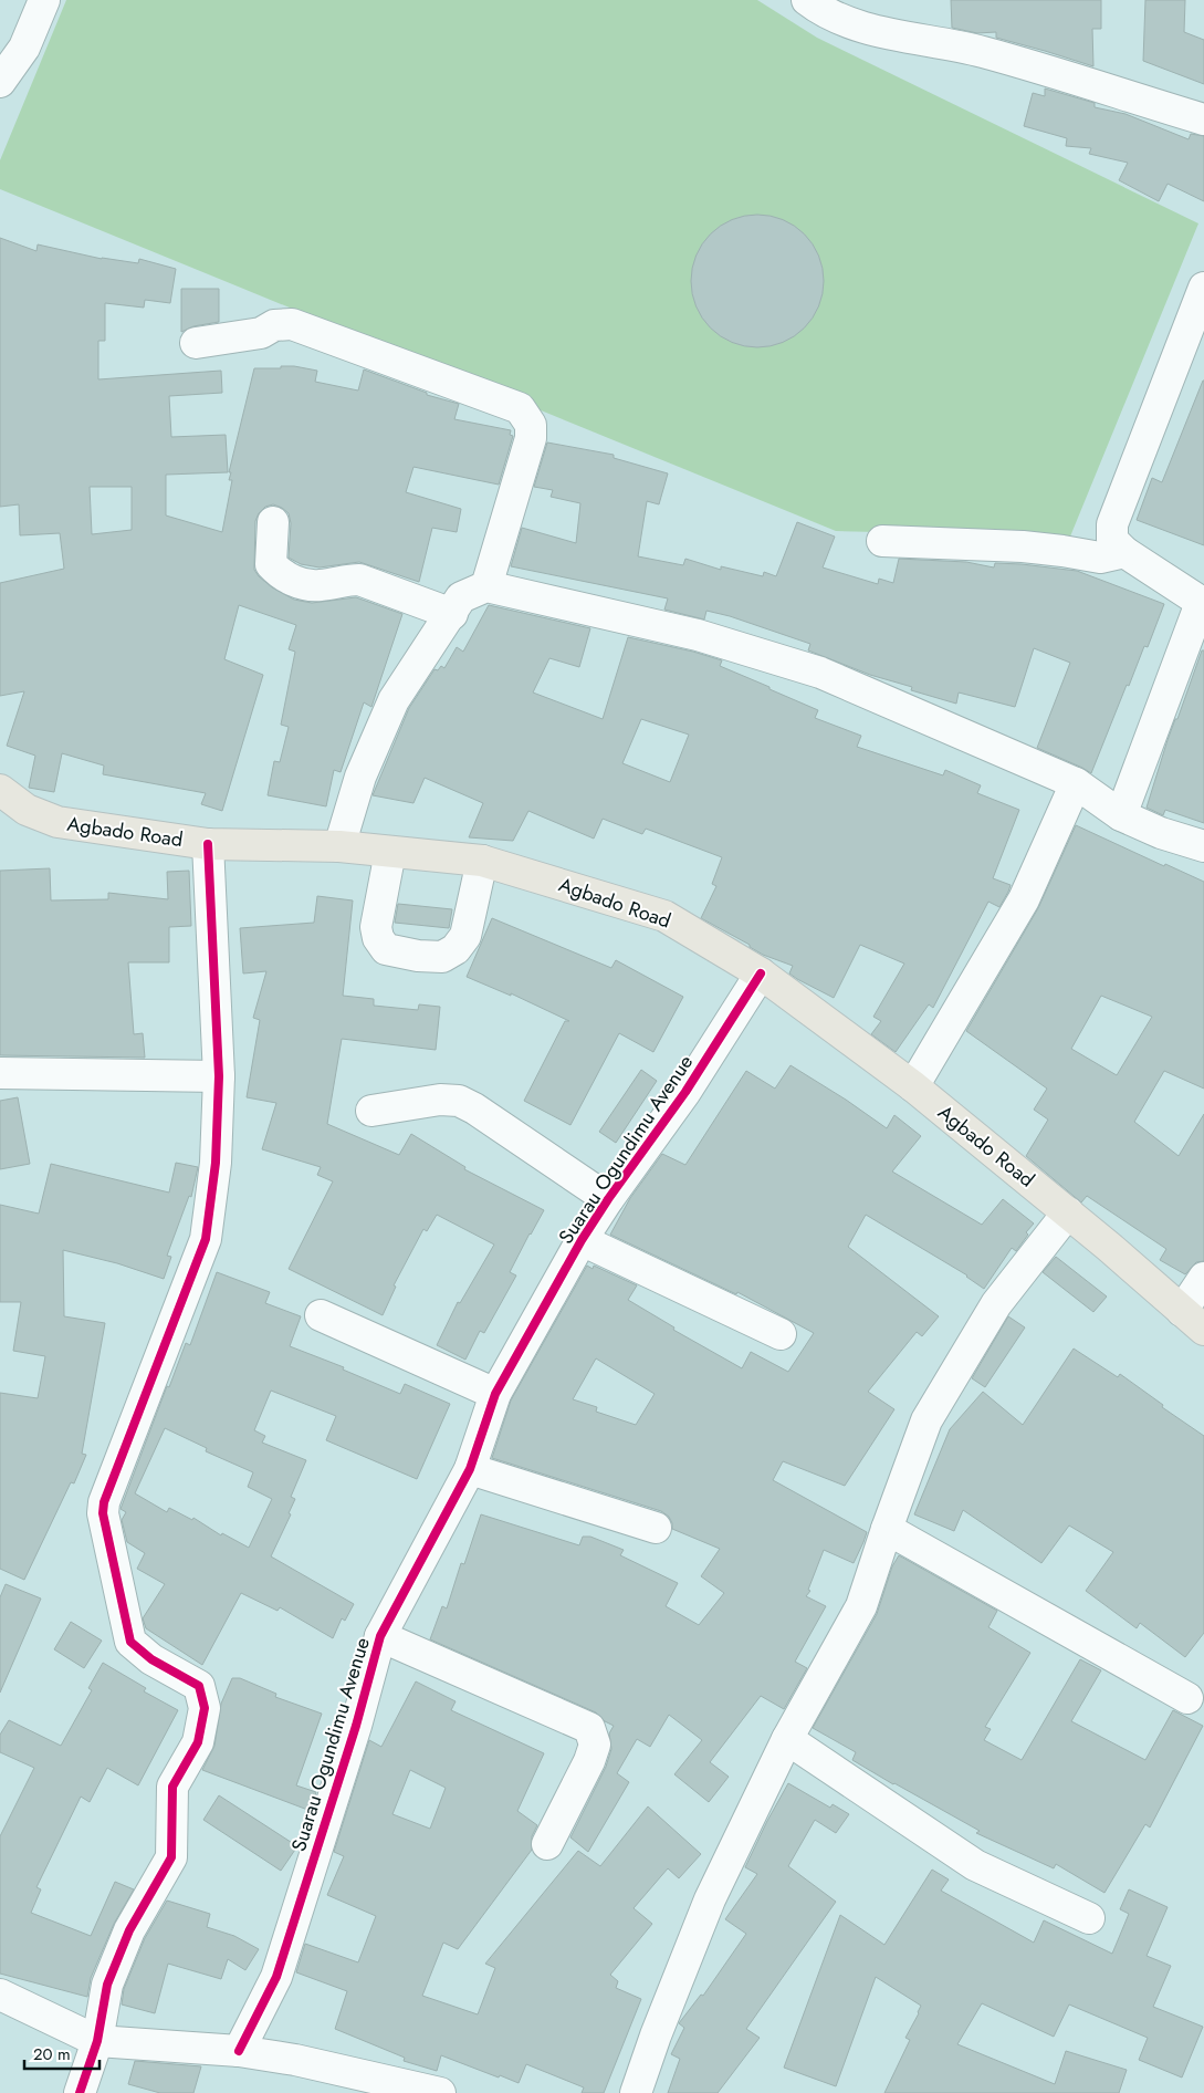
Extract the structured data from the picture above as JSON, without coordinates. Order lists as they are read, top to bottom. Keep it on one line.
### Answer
{"streets":{"main road":["Agbado Road"],"street":["Suarau Ogundimu Avenue"]},"crossings":[["Agbado Road","Suarau Ogundimu Avenue"]],"scale_bar":"20 m"}
